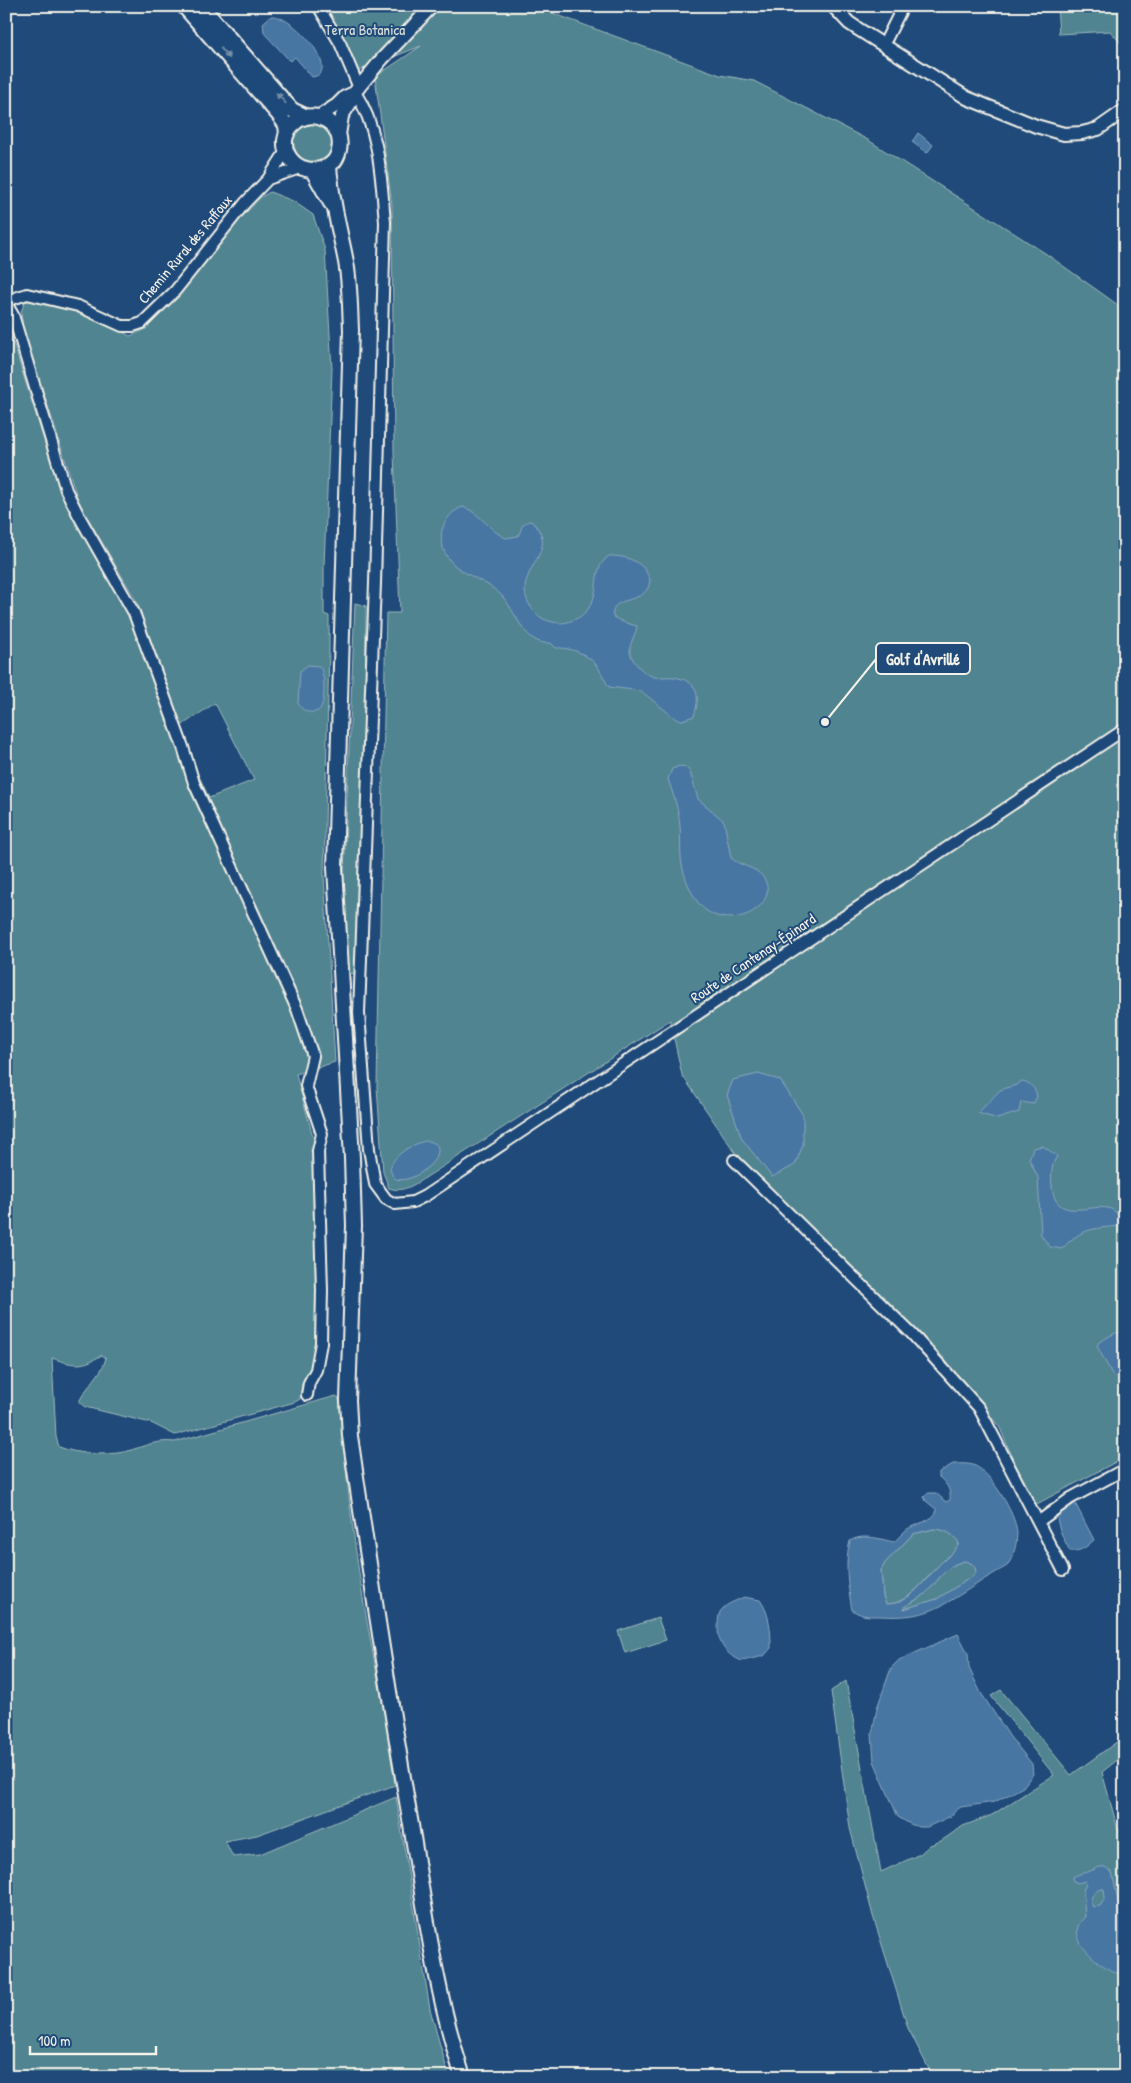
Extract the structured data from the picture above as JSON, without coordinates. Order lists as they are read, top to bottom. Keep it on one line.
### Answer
{"streets":{"street":["Chemin Rural des Raffoux","Route de Cantenay-Épinard"]},"parks":["Terra Botanica"],"places":["Golf d'Avrillé"],"scale_bar":"100 m"}
